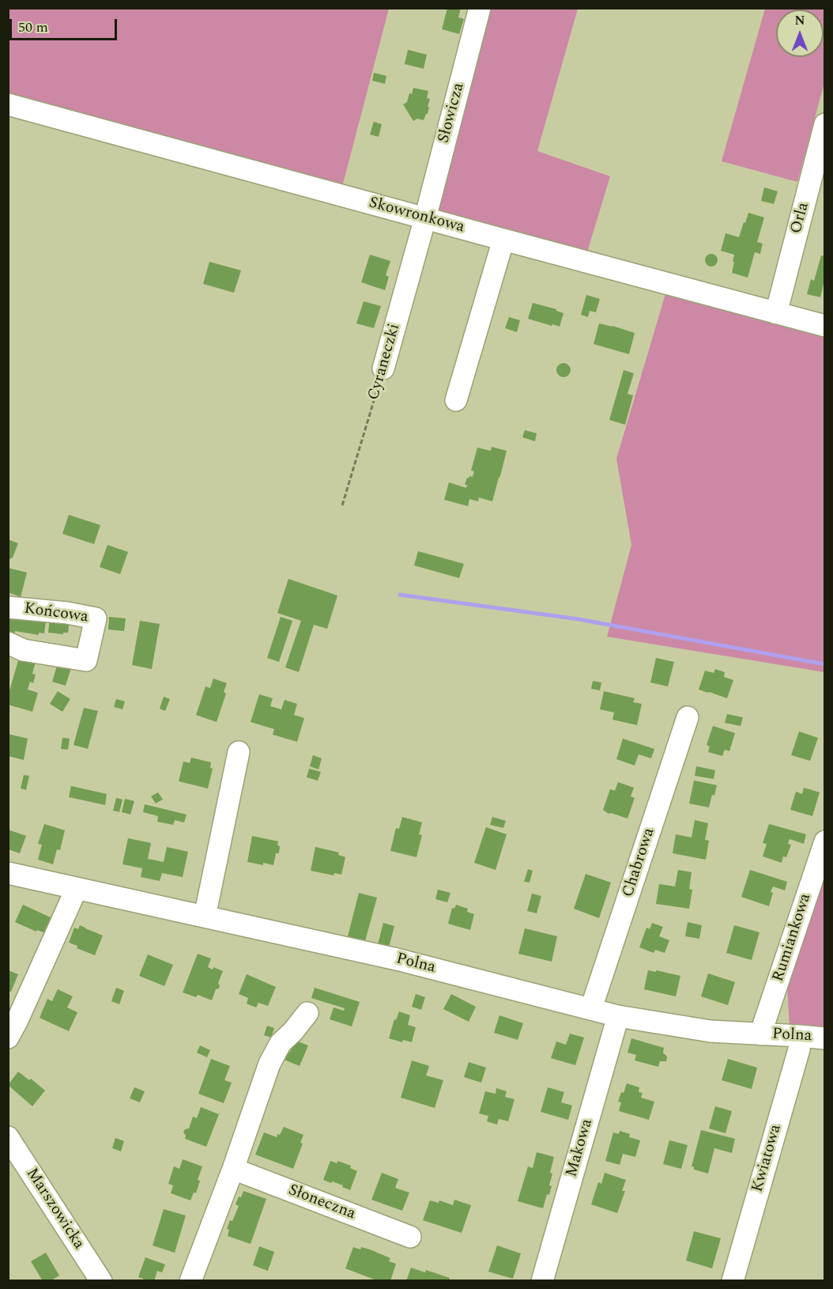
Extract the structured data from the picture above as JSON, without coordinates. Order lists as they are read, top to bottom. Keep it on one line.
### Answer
{"streets":{"street":["Słowicza","Skowronkowa","Orla","Cyraneczki","Końcowa","Chabrowa","Rumiankowa","Polna","Makowa","Kwiatowa","Słoneczna","Marszowicka"]},"crossings":[["Słowicza","Skowronkowa"],["Słowicza","Cyraneczki"],["Skowronkowa","Orla"],["Skowronkowa","Cyraneczki"],["Chabrowa","Polna"],["Rumiankowa","Polna"],["Polna","Makowa"],["Polna","Kwiatowa"]],"scale_bar":"50 m","north":"top"}
